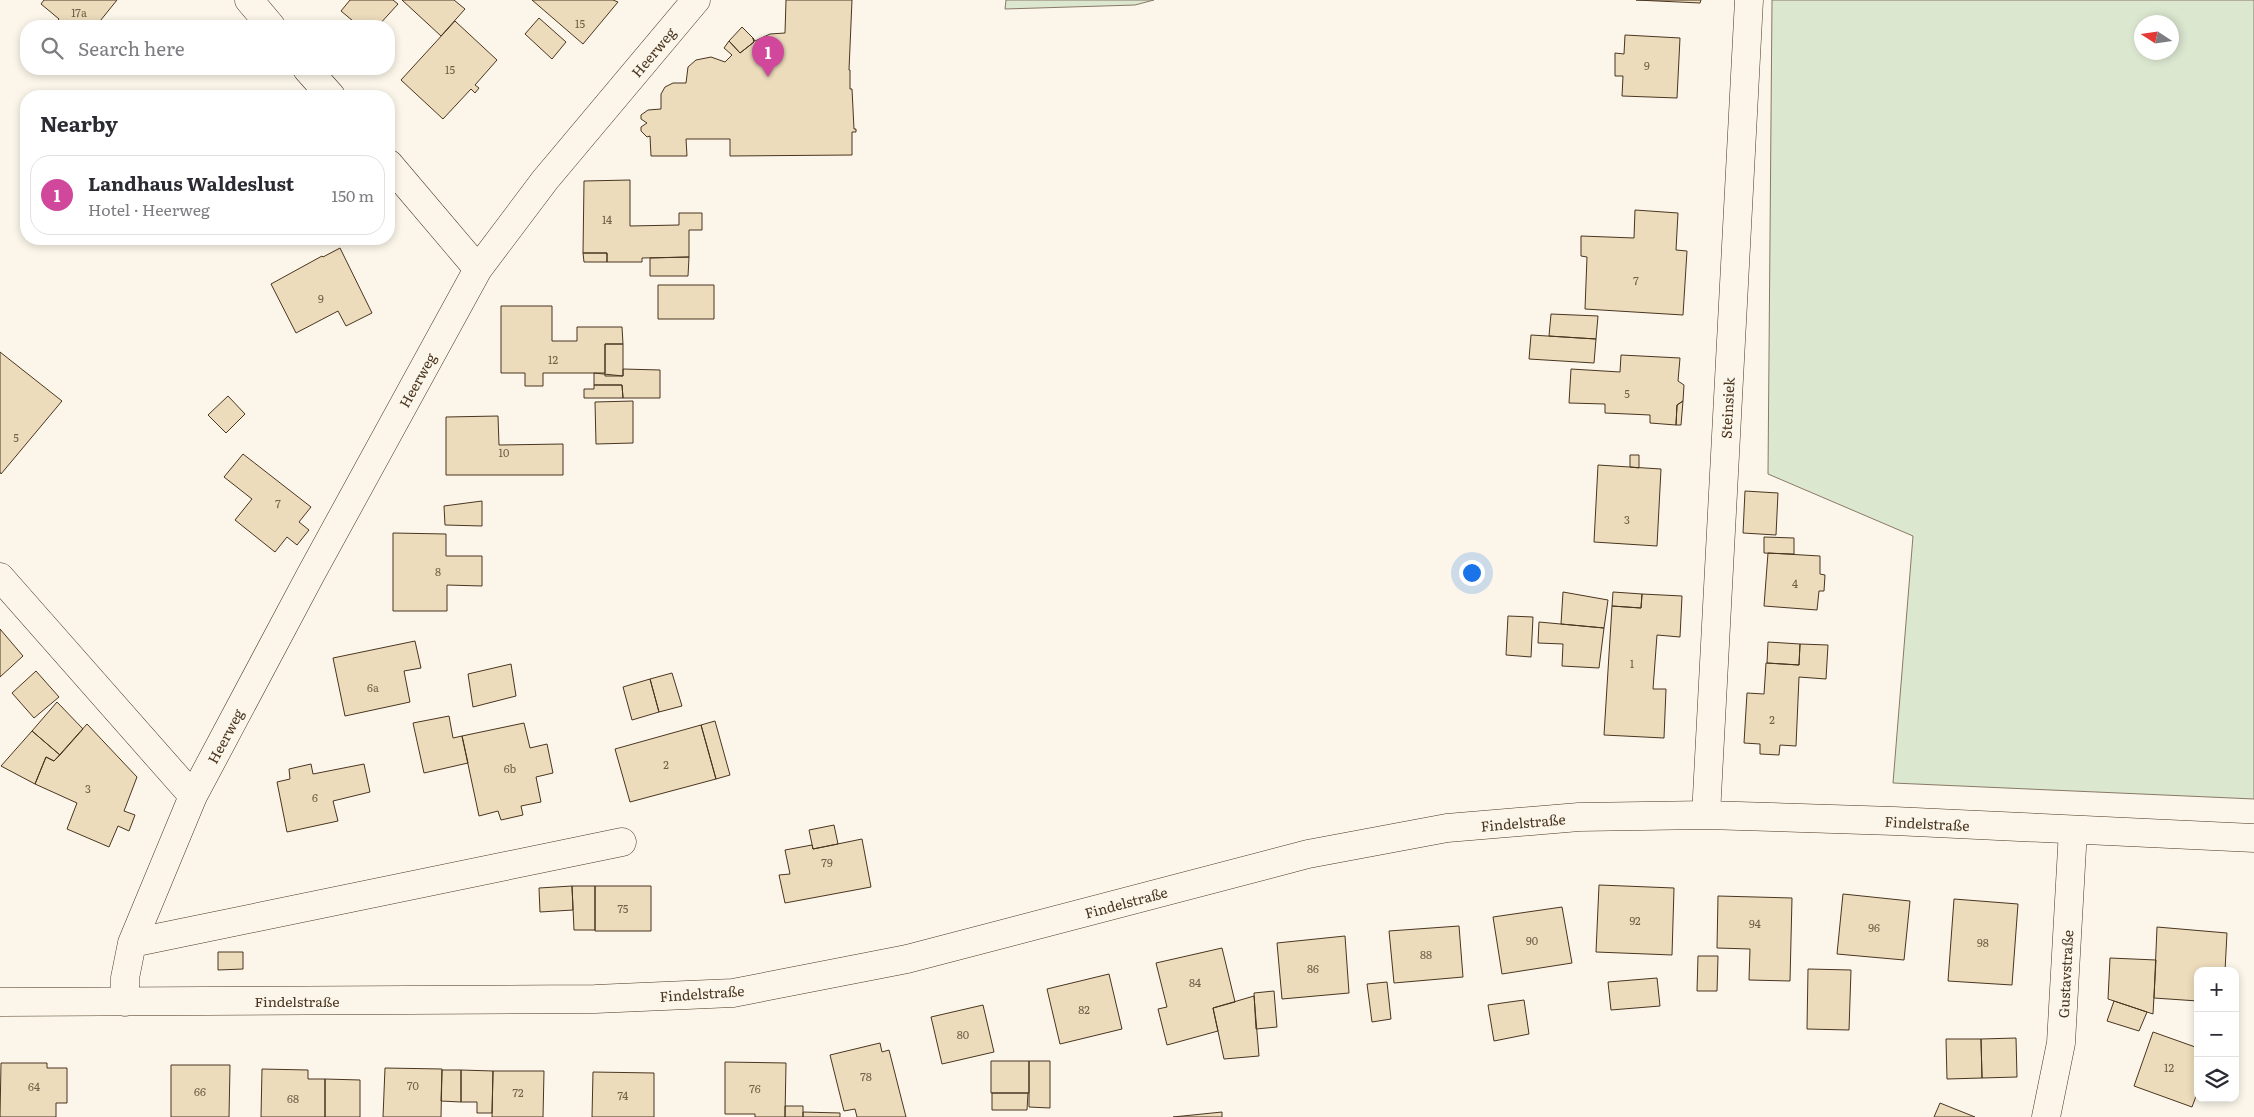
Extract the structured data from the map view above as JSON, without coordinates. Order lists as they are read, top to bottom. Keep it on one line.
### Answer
{"streets":{"street":["Heerweg","Steinsiek","Findelstraße","Gustavstraße"]},"crossings":[["Heerweg","Findelstraße"],["Steinsiek","Findelstraße"],["Findelstraße","Gustavstraße"]],"house_numbers":["17a","15","9","15","14","7","9","12","5","5","10","7","3","8","4","1","6a","2","2","6b","3","6","79","75","92","94","96","90","98","88","86","84","82","80","12","78","70","64","76","66","72","74","68"],"north":"left","page":{"search":"Search here","pins":"1","heading":"Nearby","list":[{"mark":"1","name":"Landhaus Waldeslust","note":"Hotel · Heerweg","value":"150 m"}],"map_buttons":["+","−"]}}
